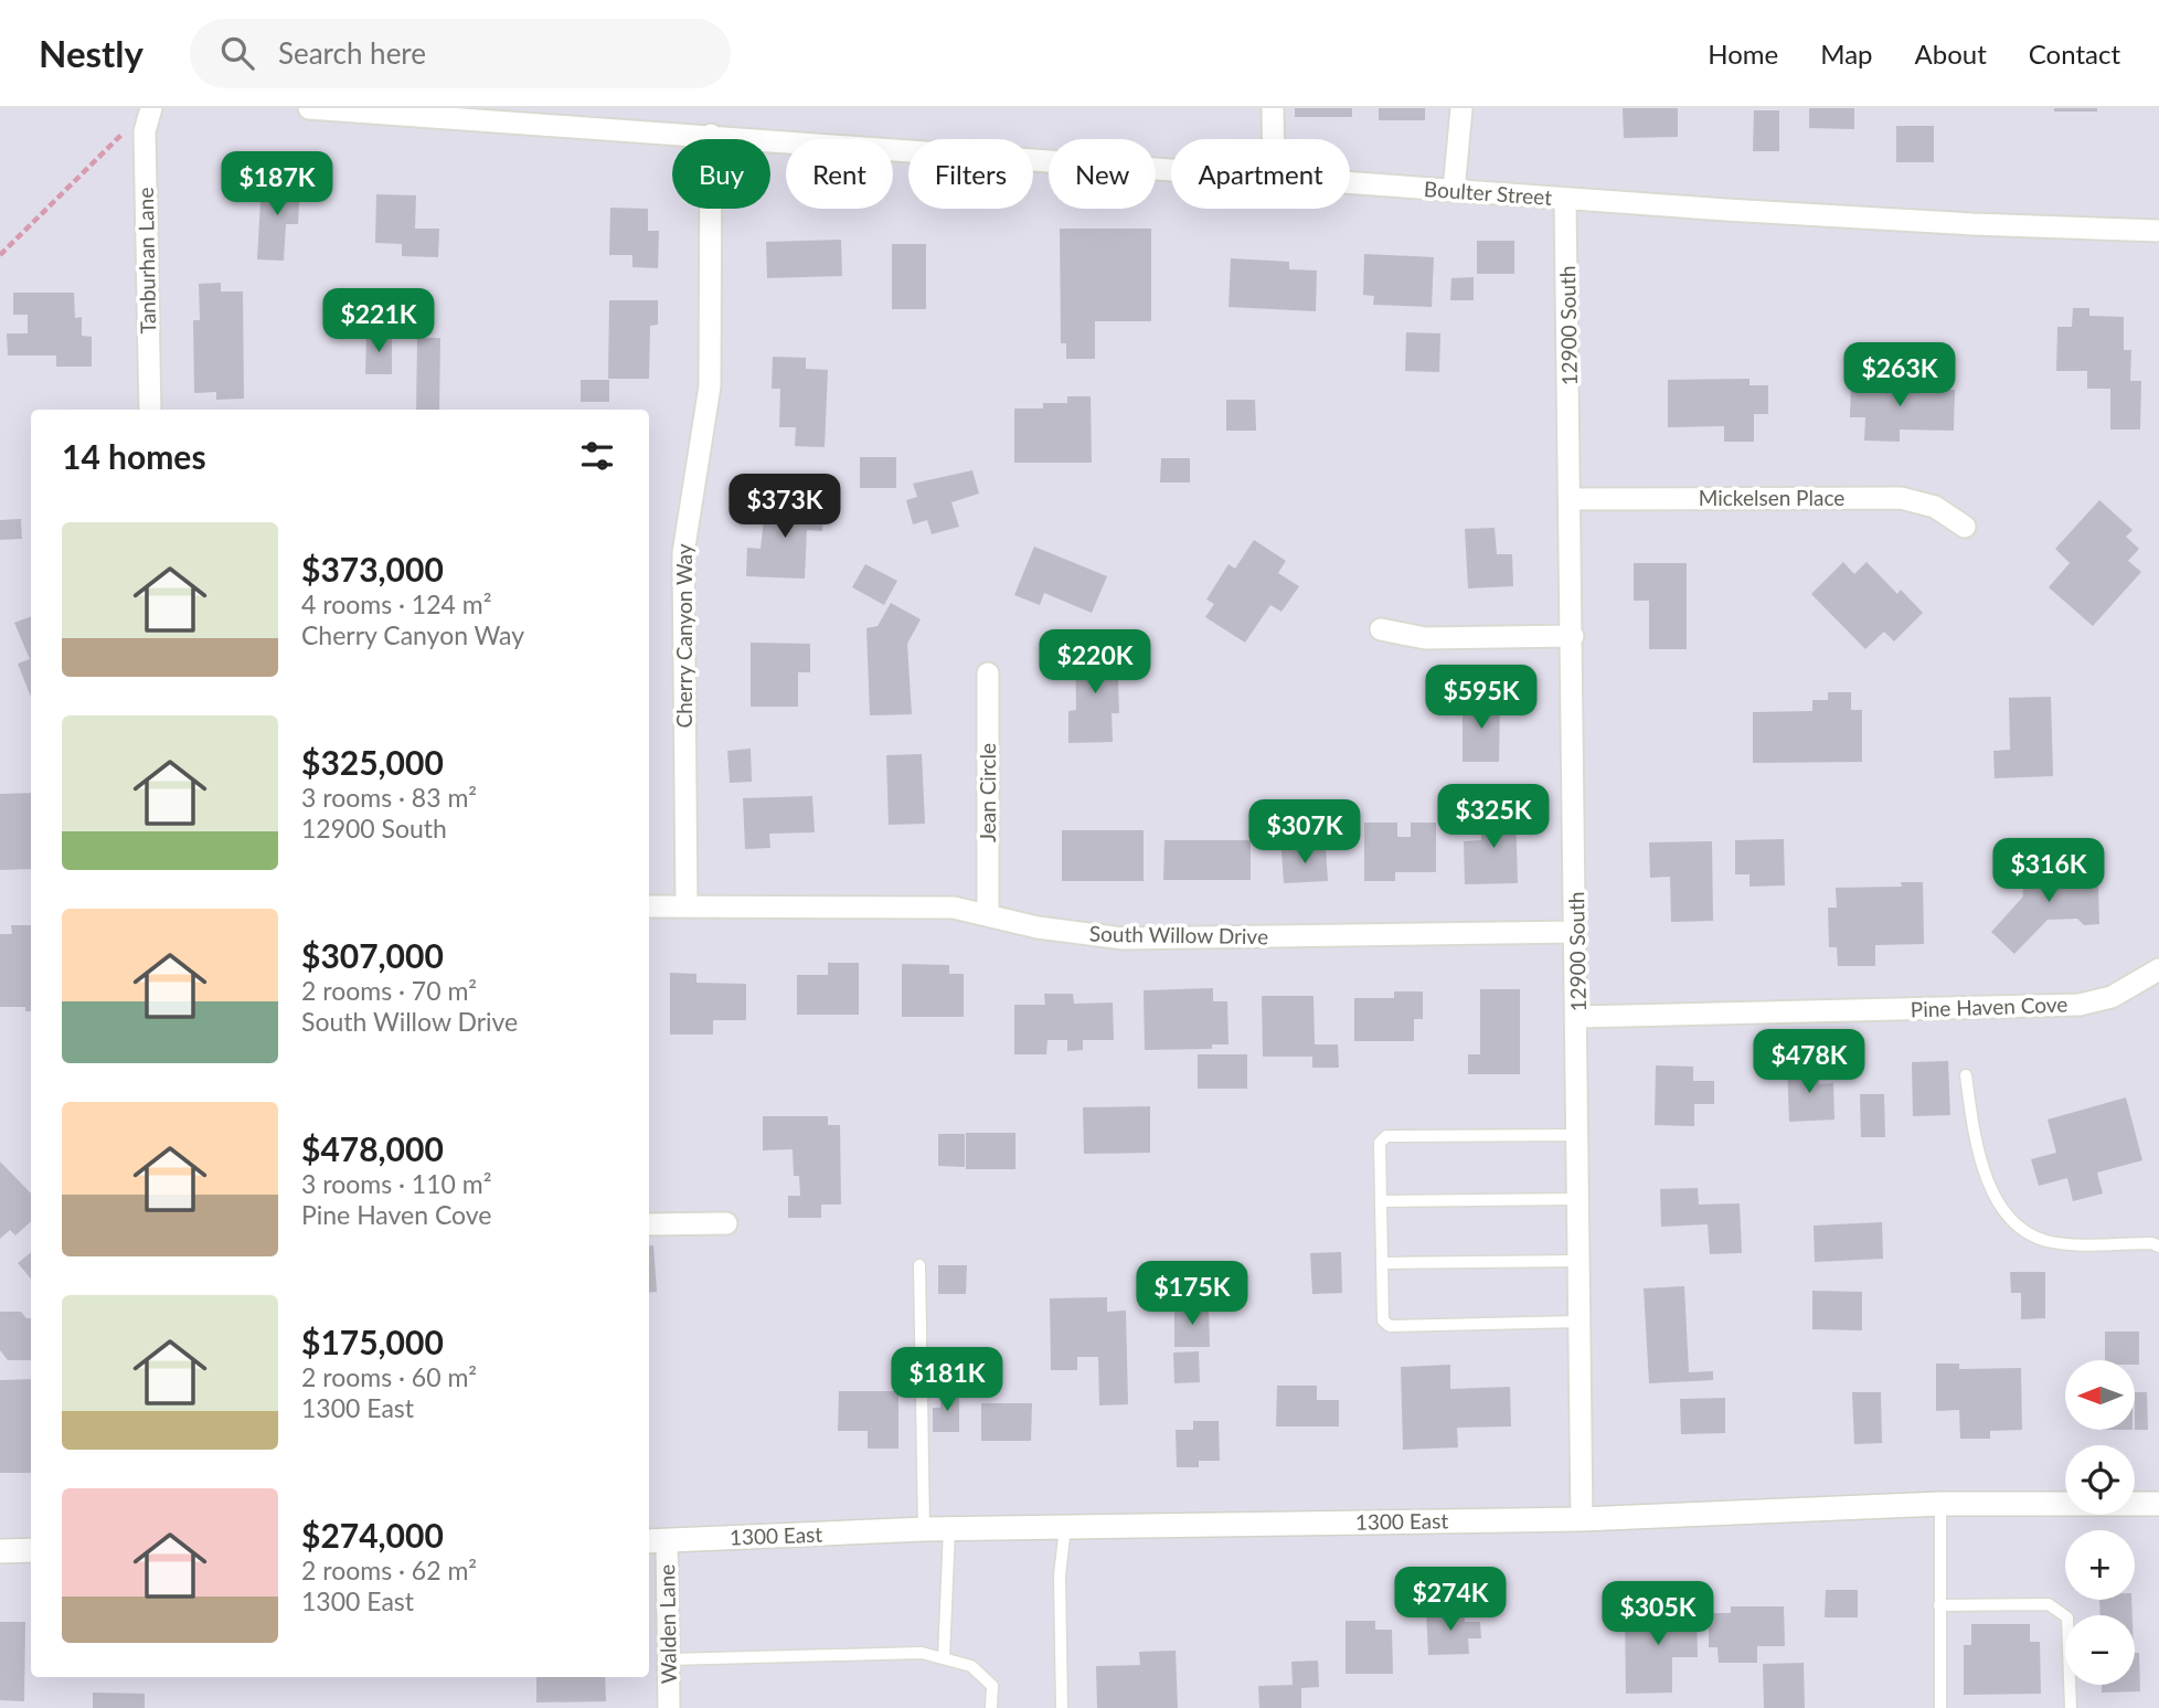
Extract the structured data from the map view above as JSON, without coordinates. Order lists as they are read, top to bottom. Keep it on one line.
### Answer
{"streets":{"main road":["1300 East"],"street":["Boulter Street","Tanburhan Lane","12900 South","Mickelsen Place","Cherry Canyon Way","Jean Circle","South Willow Drive","Pine Haven Cove","Walden Lane"]},"crossings":[["Boulter Street","12900 South"],["Boulter Street","Cherry Canyon Way"],["12900 South","Mickelsen Place"],["12900 South","South Willow Drive"],["12900 South","Pine Haven Cove"],["12900 South","1300 East"],["Cherry Canyon Way","South Willow Drive"],["Jean Circle","South Willow Drive"],["1300 East","Walden Lane"]],"north":"left","page":{"header":"Nestly","search":"Search here","nav":["Home","Map","About","Contact"],"chip":["Buy","Rent","Filters","New","Apartment"],"price":["$187K","$221K","$263K","$373K","$220K","$595K","$325K","$307K","$316K","$478K","$175K","$181K","$274K","$305K"],"heading":"14 homes","list":[{"name":"$373,000","note":"4 rooms · 124 m² · Cherry Canyon Way"},{"name":"$325,000","note":"3 rooms · 83 m² · 12900 South"},{"name":"$307,000","note":"2 rooms · 70 m² · South Willow Drive"},{"name":"$478,000","note":"3 rooms · 110 m² · Pine Haven Cove"},{"name":"$175,000","note":"2 rooms · 60 m² · 1300 East"},{"name":"$274,000","note":"2 rooms · 62 m² · 1300 East"}],"map_buttons":["+","−"]}}
